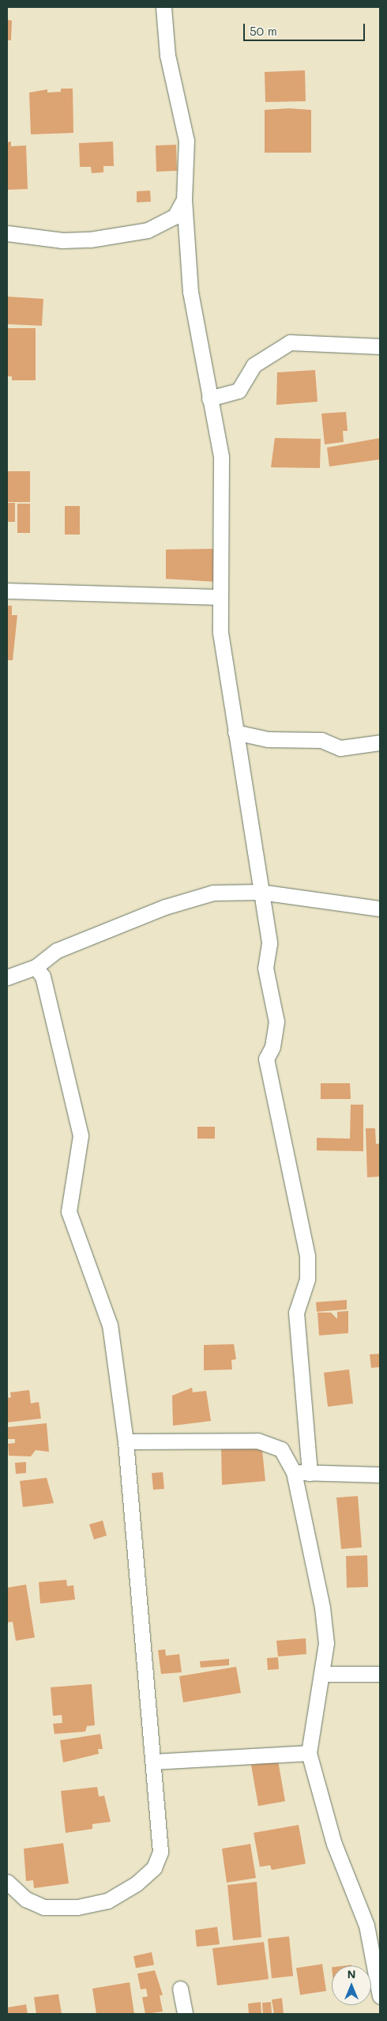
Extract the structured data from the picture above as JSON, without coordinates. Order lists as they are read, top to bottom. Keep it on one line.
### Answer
{"scale_bar":"50 m","north":"top"}
